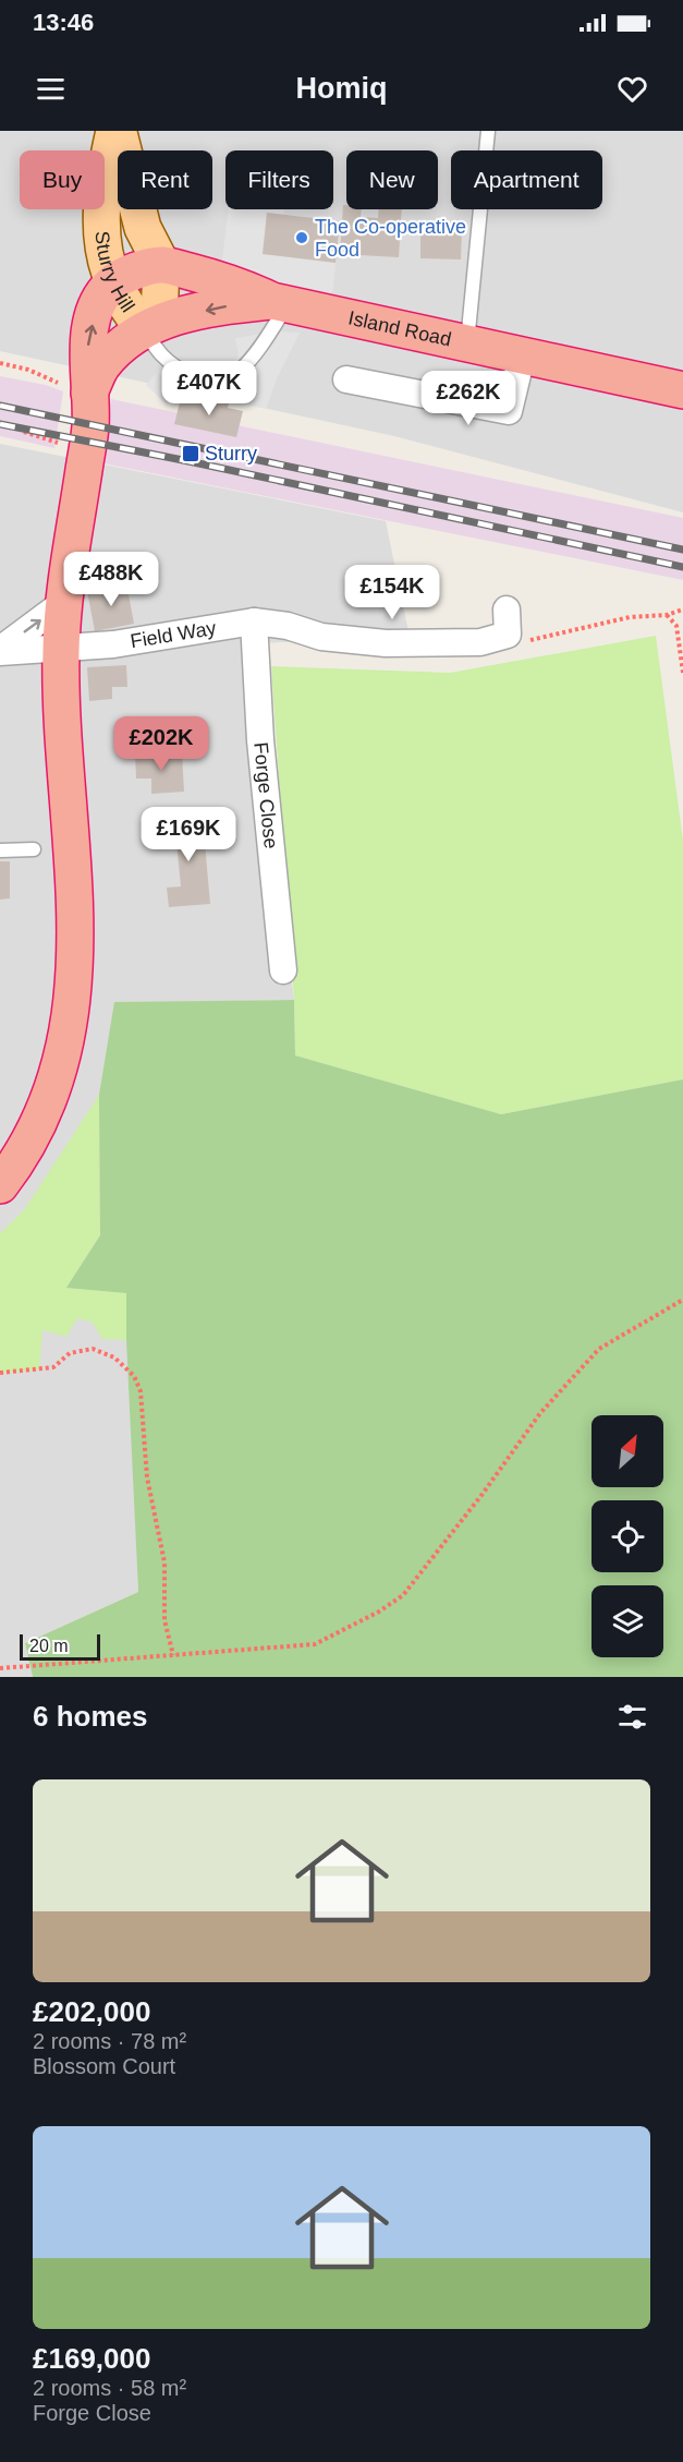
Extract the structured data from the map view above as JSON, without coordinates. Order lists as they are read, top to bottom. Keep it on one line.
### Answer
{"streets":{"highway":["Island Road"],"main road":["Sturry Hill"],"street":["Field Way","Forge Close"]},"crossings":[["Sturry Hill","Island Road"],["Field Way","Forge Close"]],"places":{"other":["The Co-operative Food"],"transit":["Sturry"]},"scale_bar":"20 m","north":"top right","page":{"status":"13:46","header":"Homiq","chip":["Buy","Rent","Filters","New","Apartment"],"price":["£407K","£262K","£488K","£154K","£202K","£169K"],"scale":"20 m","heading":"6 homes","list":[{"name":"£202,000","note":"2 rooms · 78 m² · Blossom Court"},{"name":"£169,000","note":"2 rooms · 58 m² · Forge Close"}]}}
